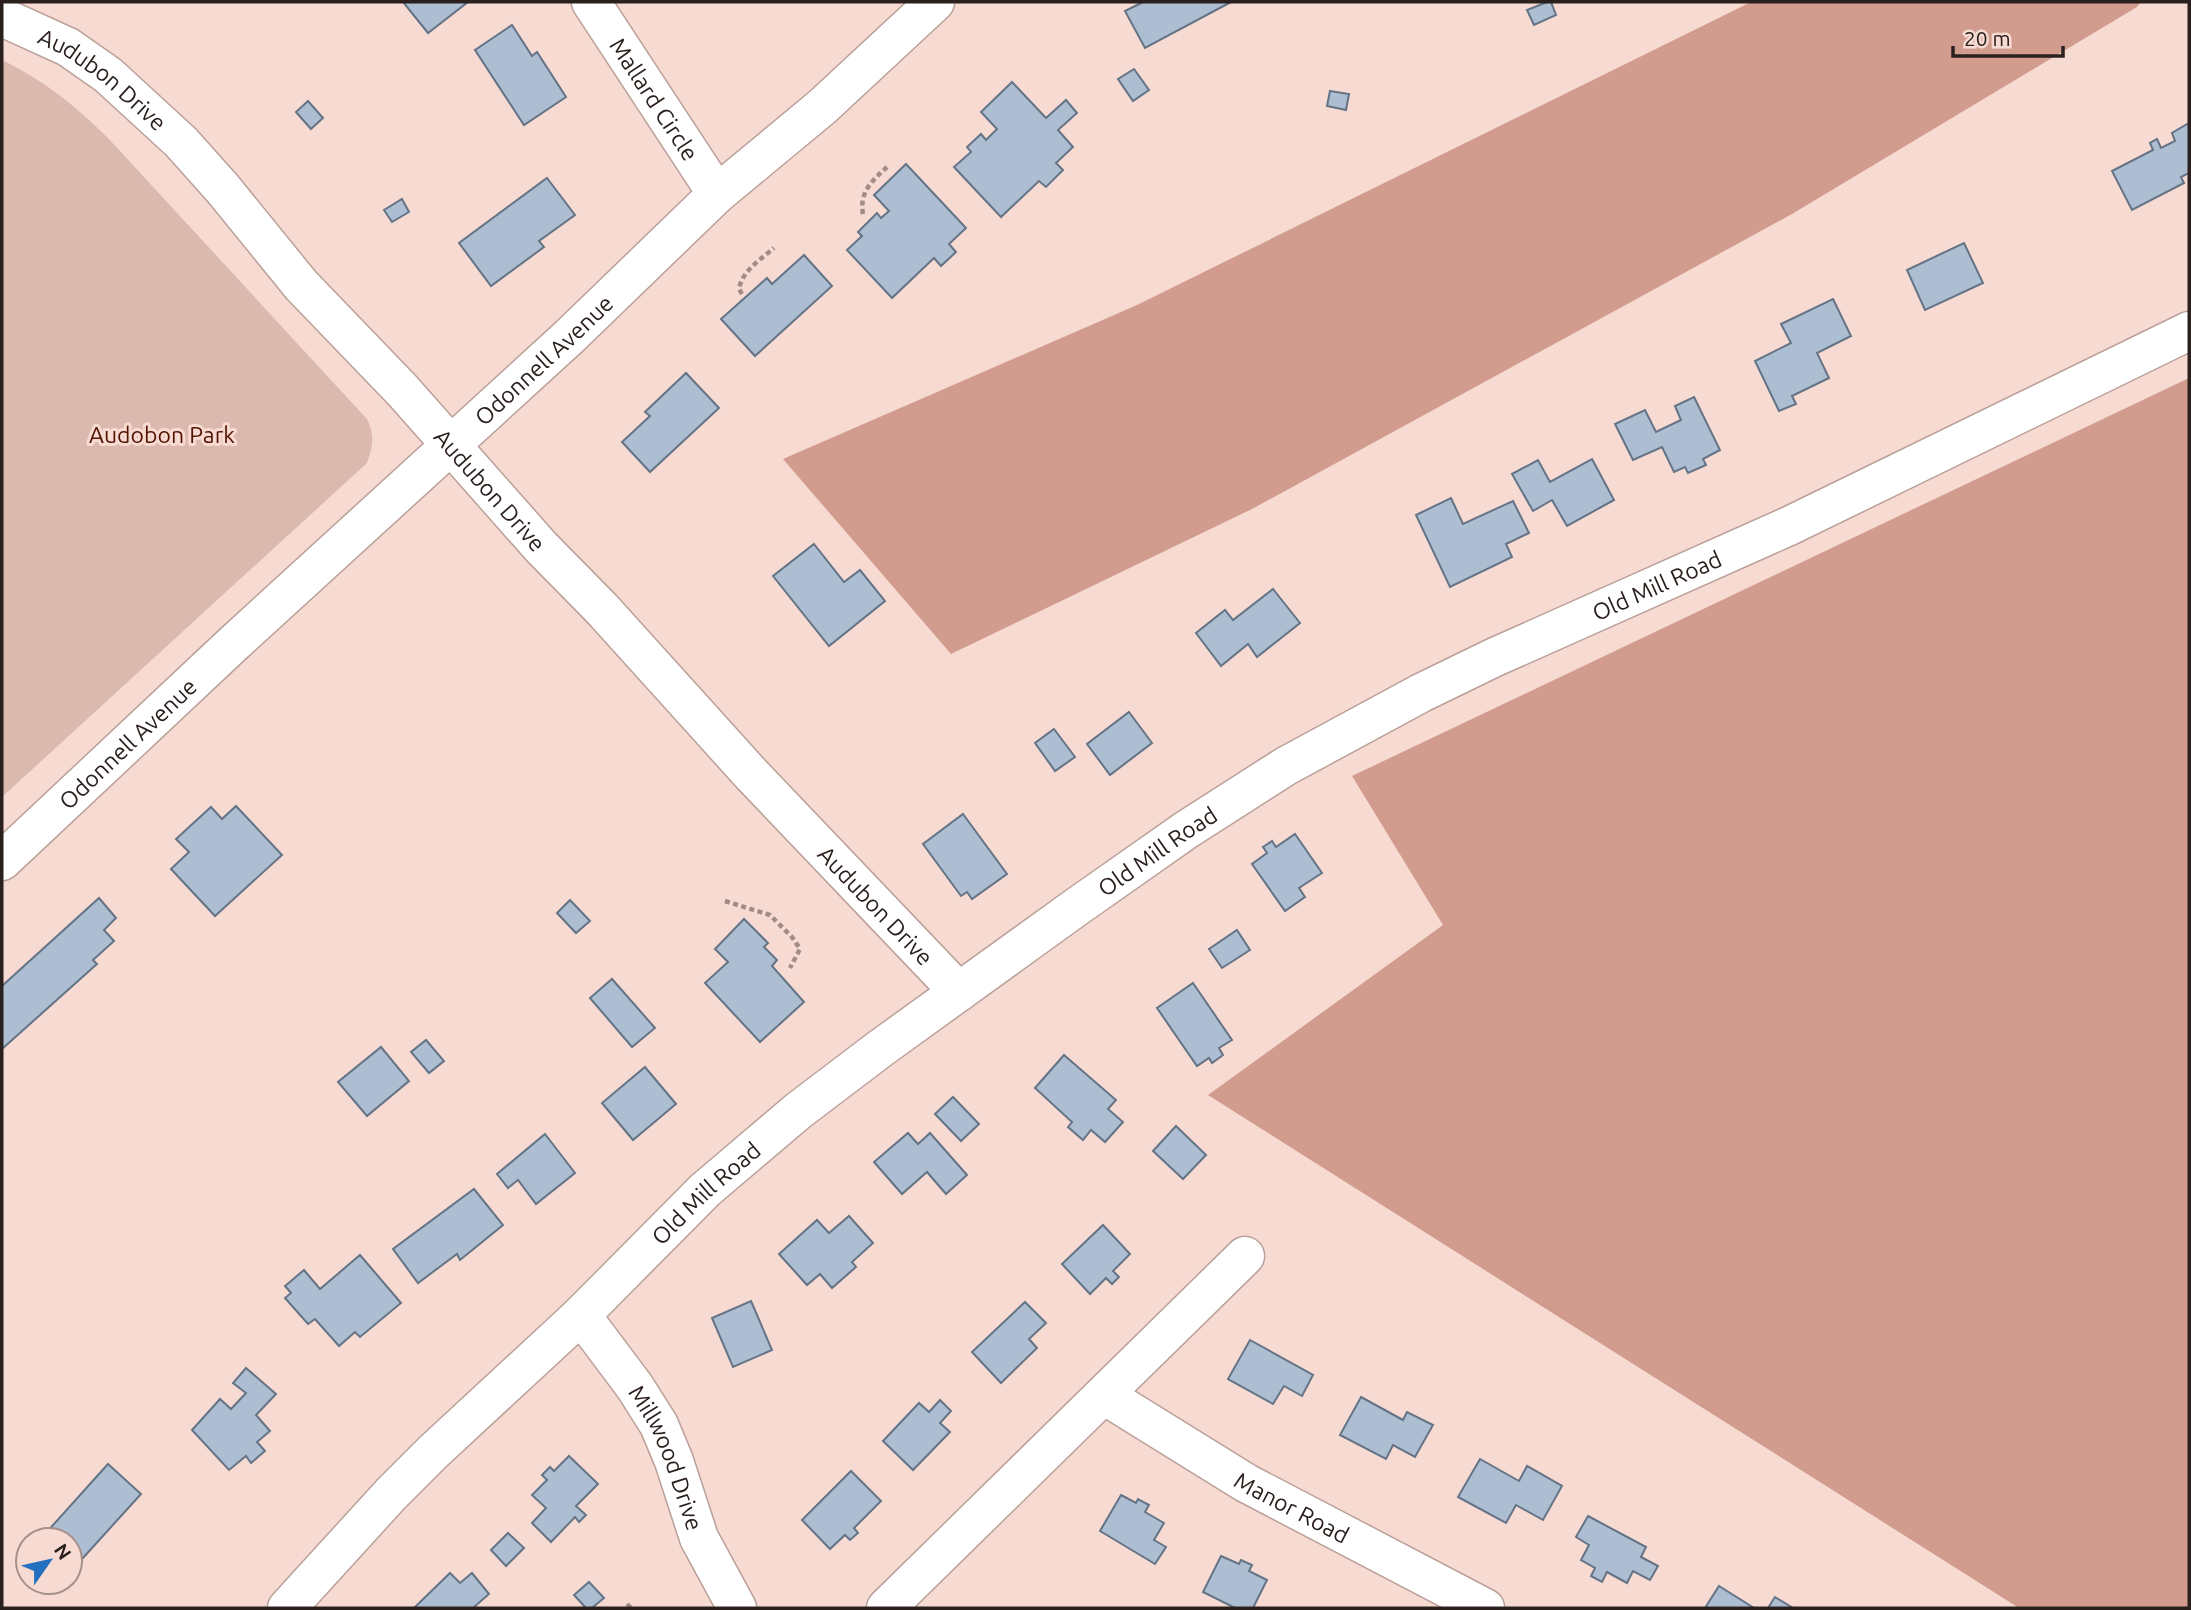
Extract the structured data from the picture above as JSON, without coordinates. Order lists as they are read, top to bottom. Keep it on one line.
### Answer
{"streets":{"street":["Audubon Drive","Mallard Circle","Odonnell Avenue","Old Mill Road","Millwood Drive","Manor Road"]},"crossings":[["Audubon Drive","Odonnell Avenue"],["Audubon Drive","Old Mill Road"],["Mallard Circle","Odonnell Avenue"],["Old Mill Road","Millwood Drive"]],"parks":["Audobon Park"],"scale_bar":"20 m","north":"top right"}
